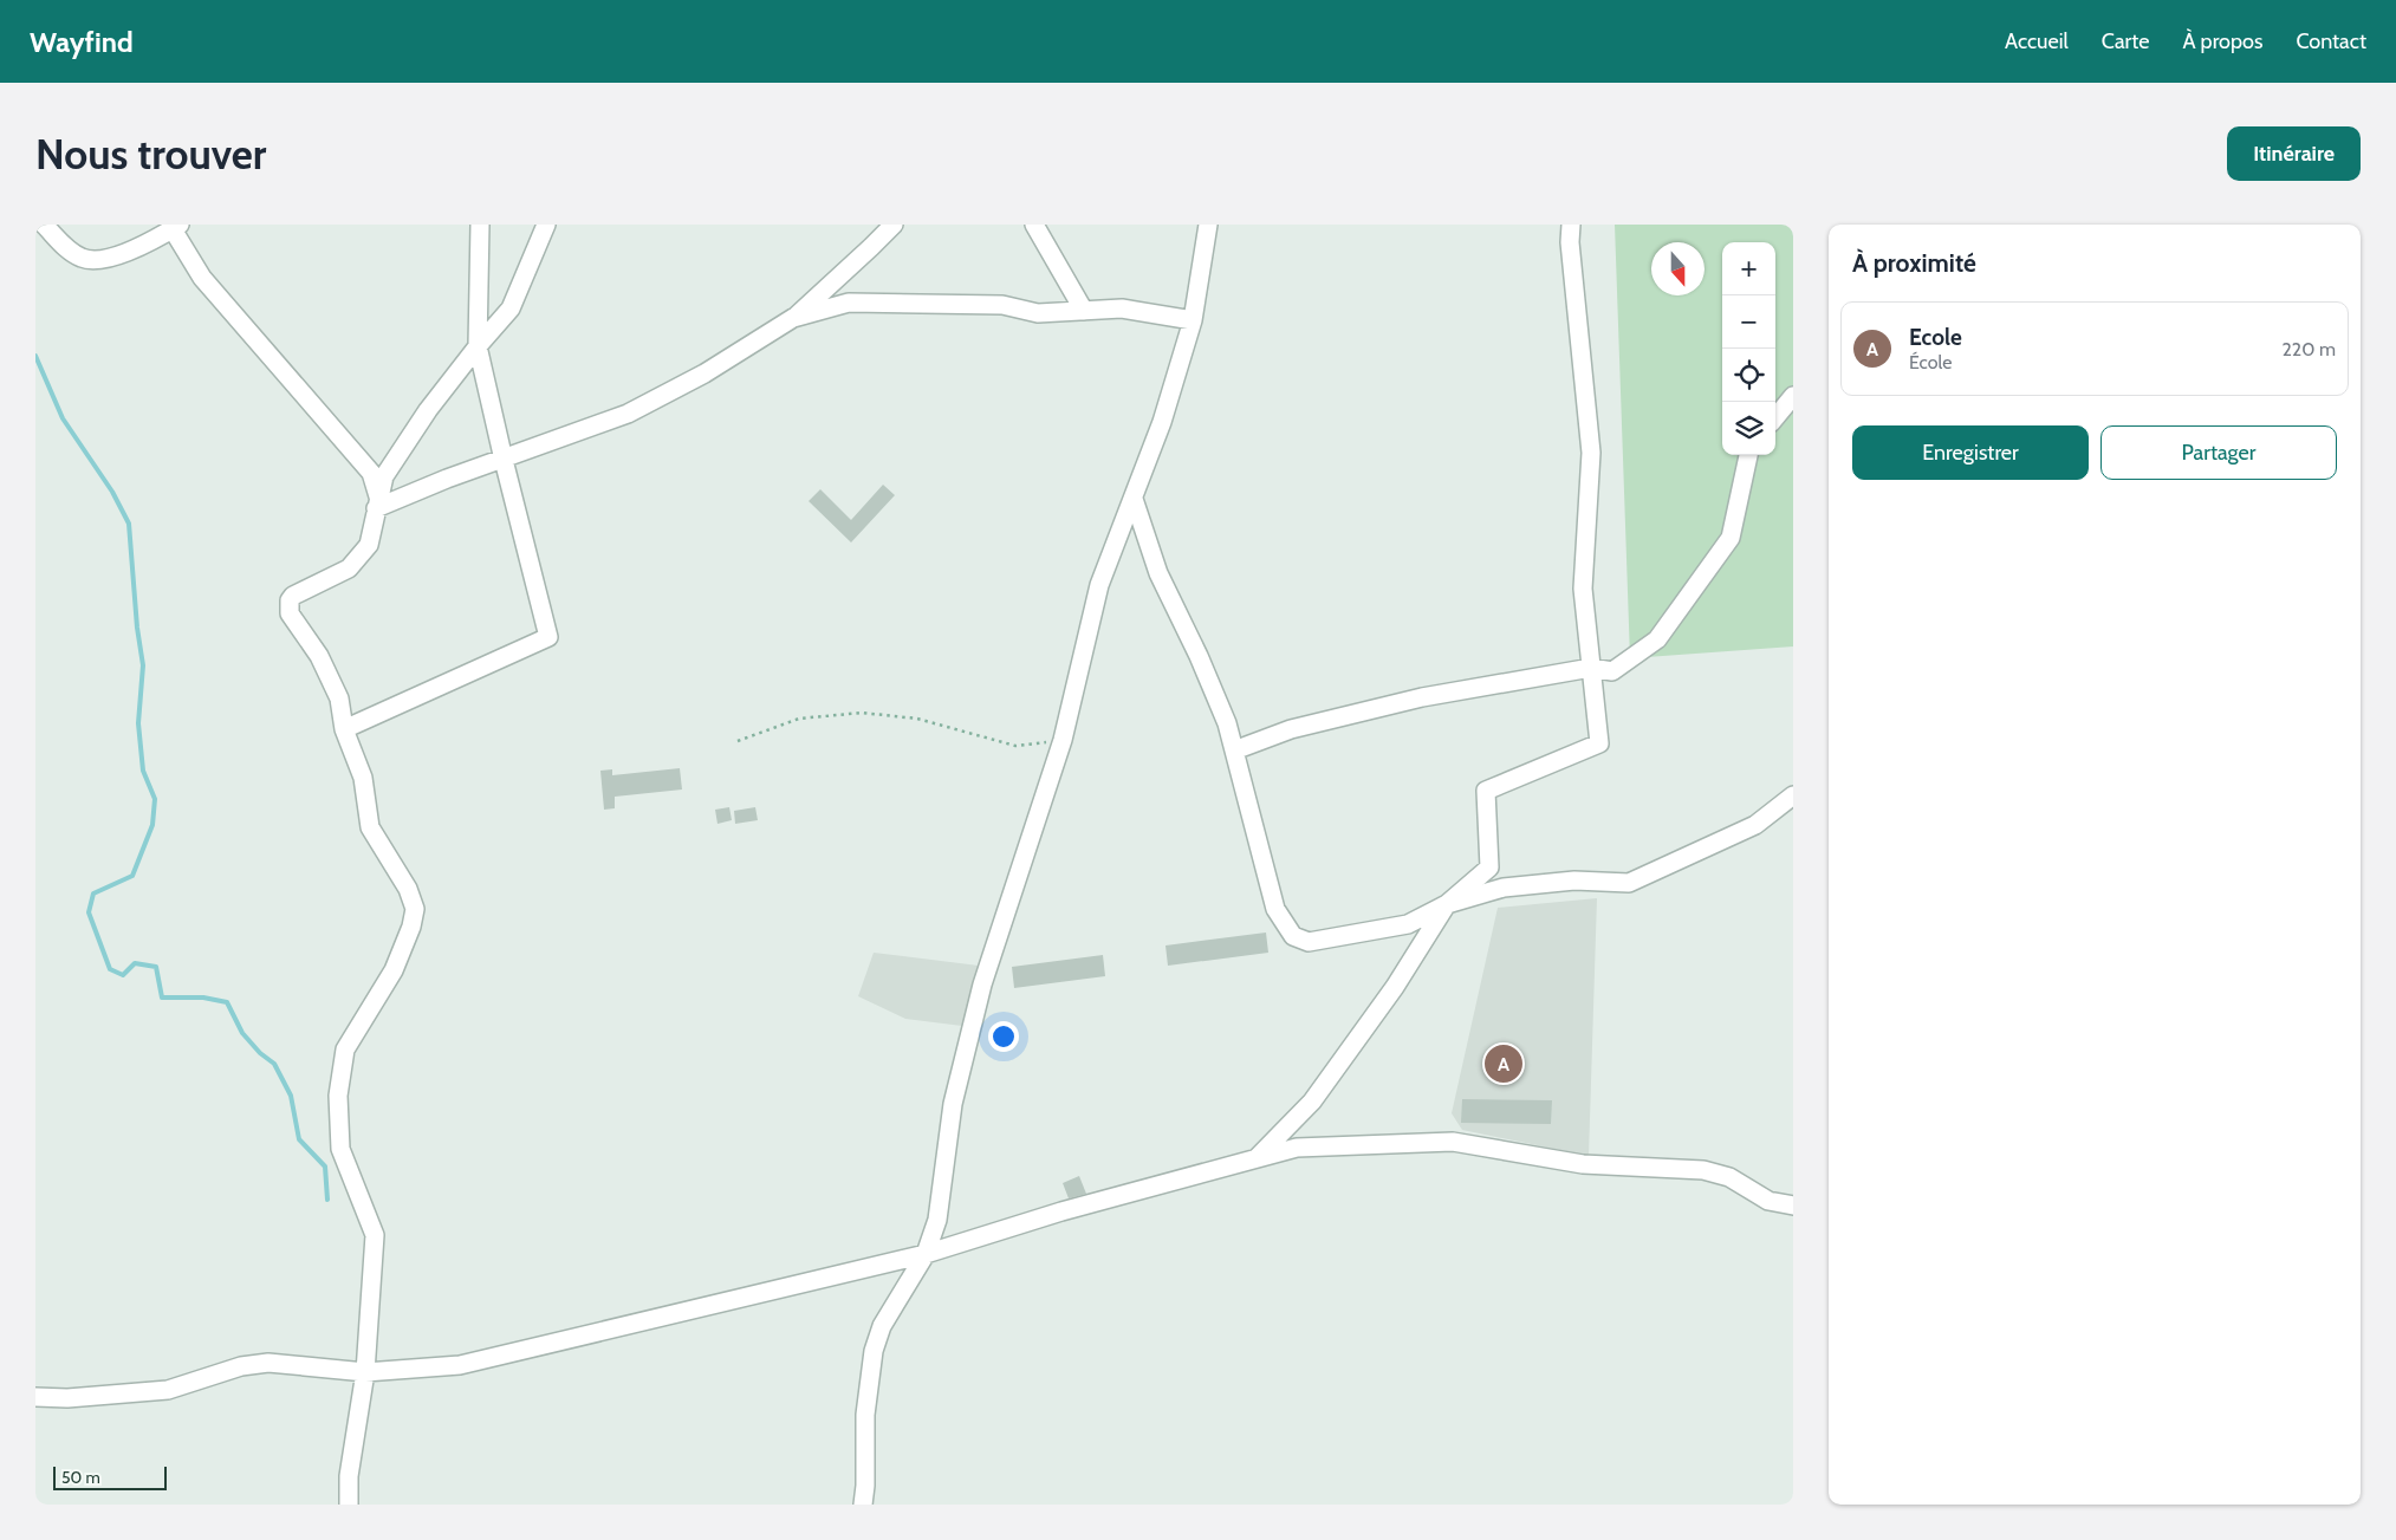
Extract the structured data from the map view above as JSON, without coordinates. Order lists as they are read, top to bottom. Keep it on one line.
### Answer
{"scale_bar":"50 m","north":"bottom","page":{"header":"Wayfind","nav":["Accueil","Carte","À propos","Contact"],"buttons":["Itinéraire",["Enregistrer","Partager"]],"title":"Nous trouver","heading":"À proximité","map_buttons":["+","−"],"list":[{"mark":"A","name":"Ecole","note":"École","value":"220 m"}],"pins":"A","scale":"50 m"}}
